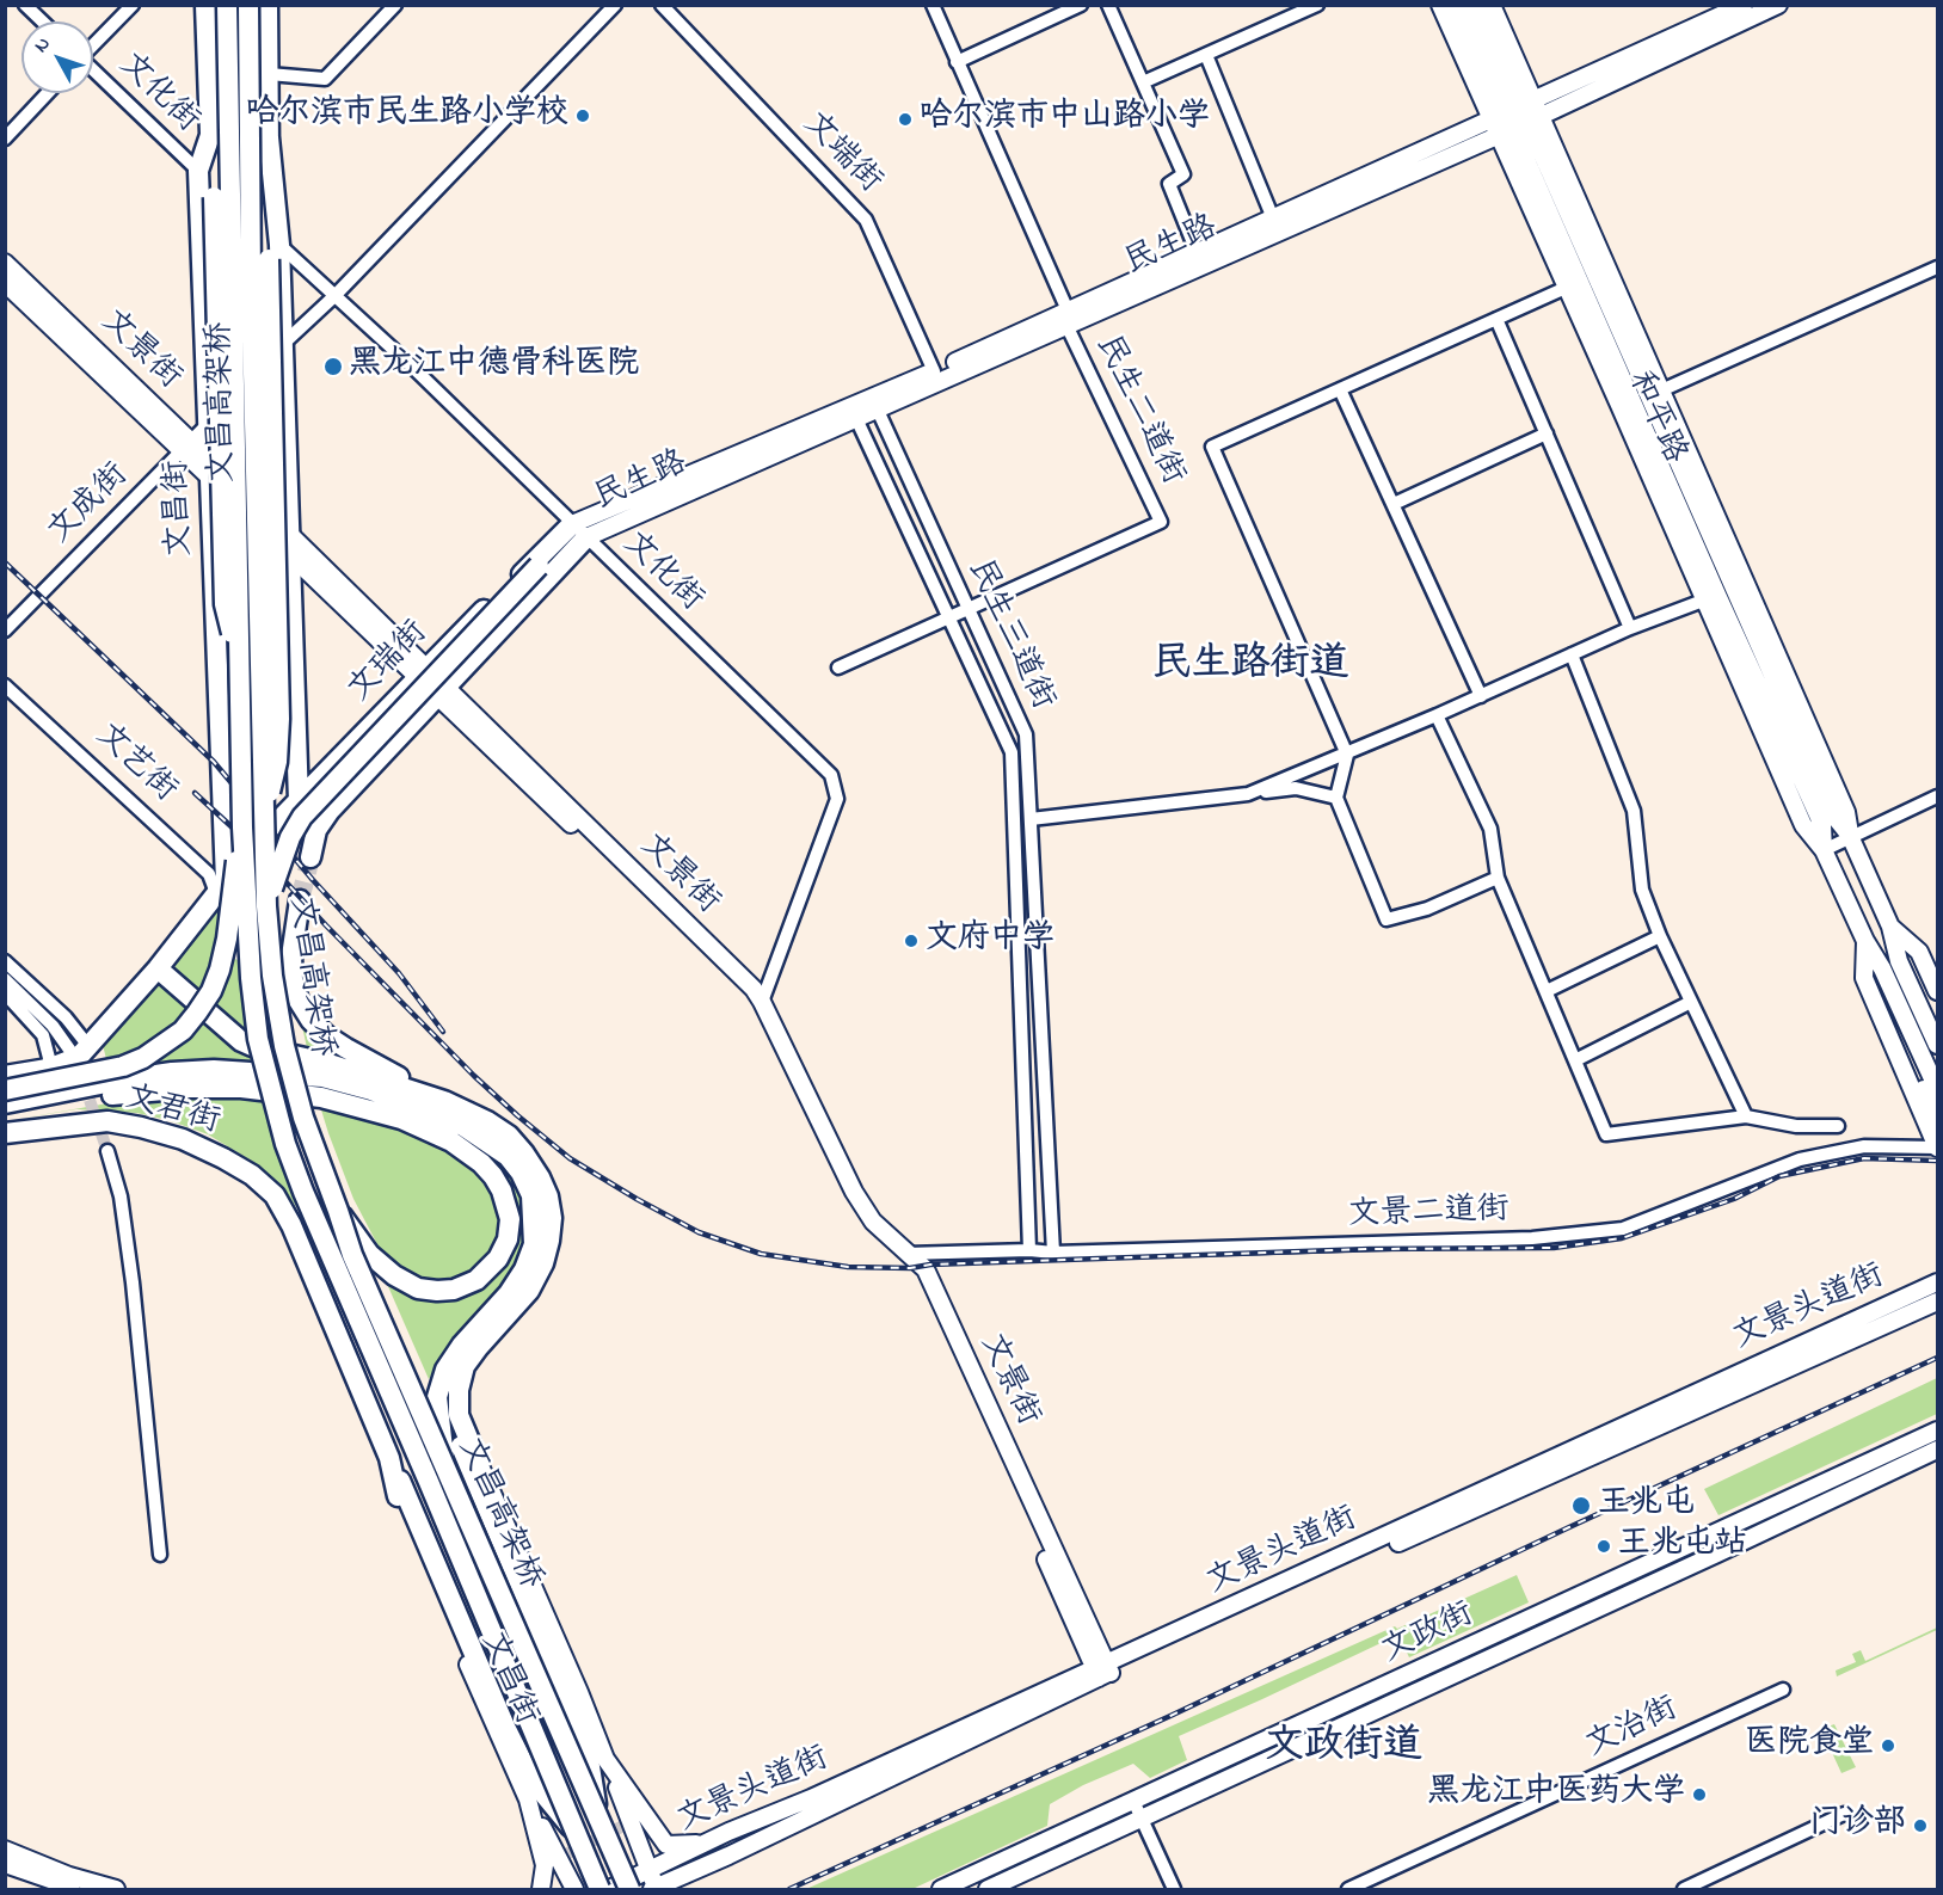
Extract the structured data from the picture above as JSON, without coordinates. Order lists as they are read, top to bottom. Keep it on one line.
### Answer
{"streets":{"highway":["文昌高架桥","文昌街","文瑞街","文君街"],"main road":["民生路","文景街","和平路","文景头道街","文政街"],"street":["文化街","文端街","民生二道街","文成街","民生三道街","文艺街","文景二道街","文治街"]},"crossings":[["文化街","民生路"],["文化街","文景街"],["文化街","文成街"],["文化街","文昌街"],["文化街","文瑞街"],["文端街","民生路"],["民生路","民生二道街"],["民生路","和平路"],["民生路","民生三道街"],["民生路","文瑞街"],["文景街","文成街"],["文景街","文昌街"],["文景街","文瑞街"],["文景街","文景二道街"],["文景街","文景头道街"],["文昌高架桥","文昌街"],["民生二道街","民生三道街"],["文成街","文昌街"],["文昌街","文瑞街"],["文昌街","文艺街"],["文昌街","文君街"],["民生三道街","文景二道街"],["文瑞街","文艺街"]],"districts":["民生路街道","文政街道"],"places":["哈尔滨市民生路小学校","哈尔滨市中山路小学","黑龙江中德骨科医院","文府中学","王兆屯","王兆屯站","医院食堂","黑龙江中医药大学","门诊部"],"north":"top left"}
